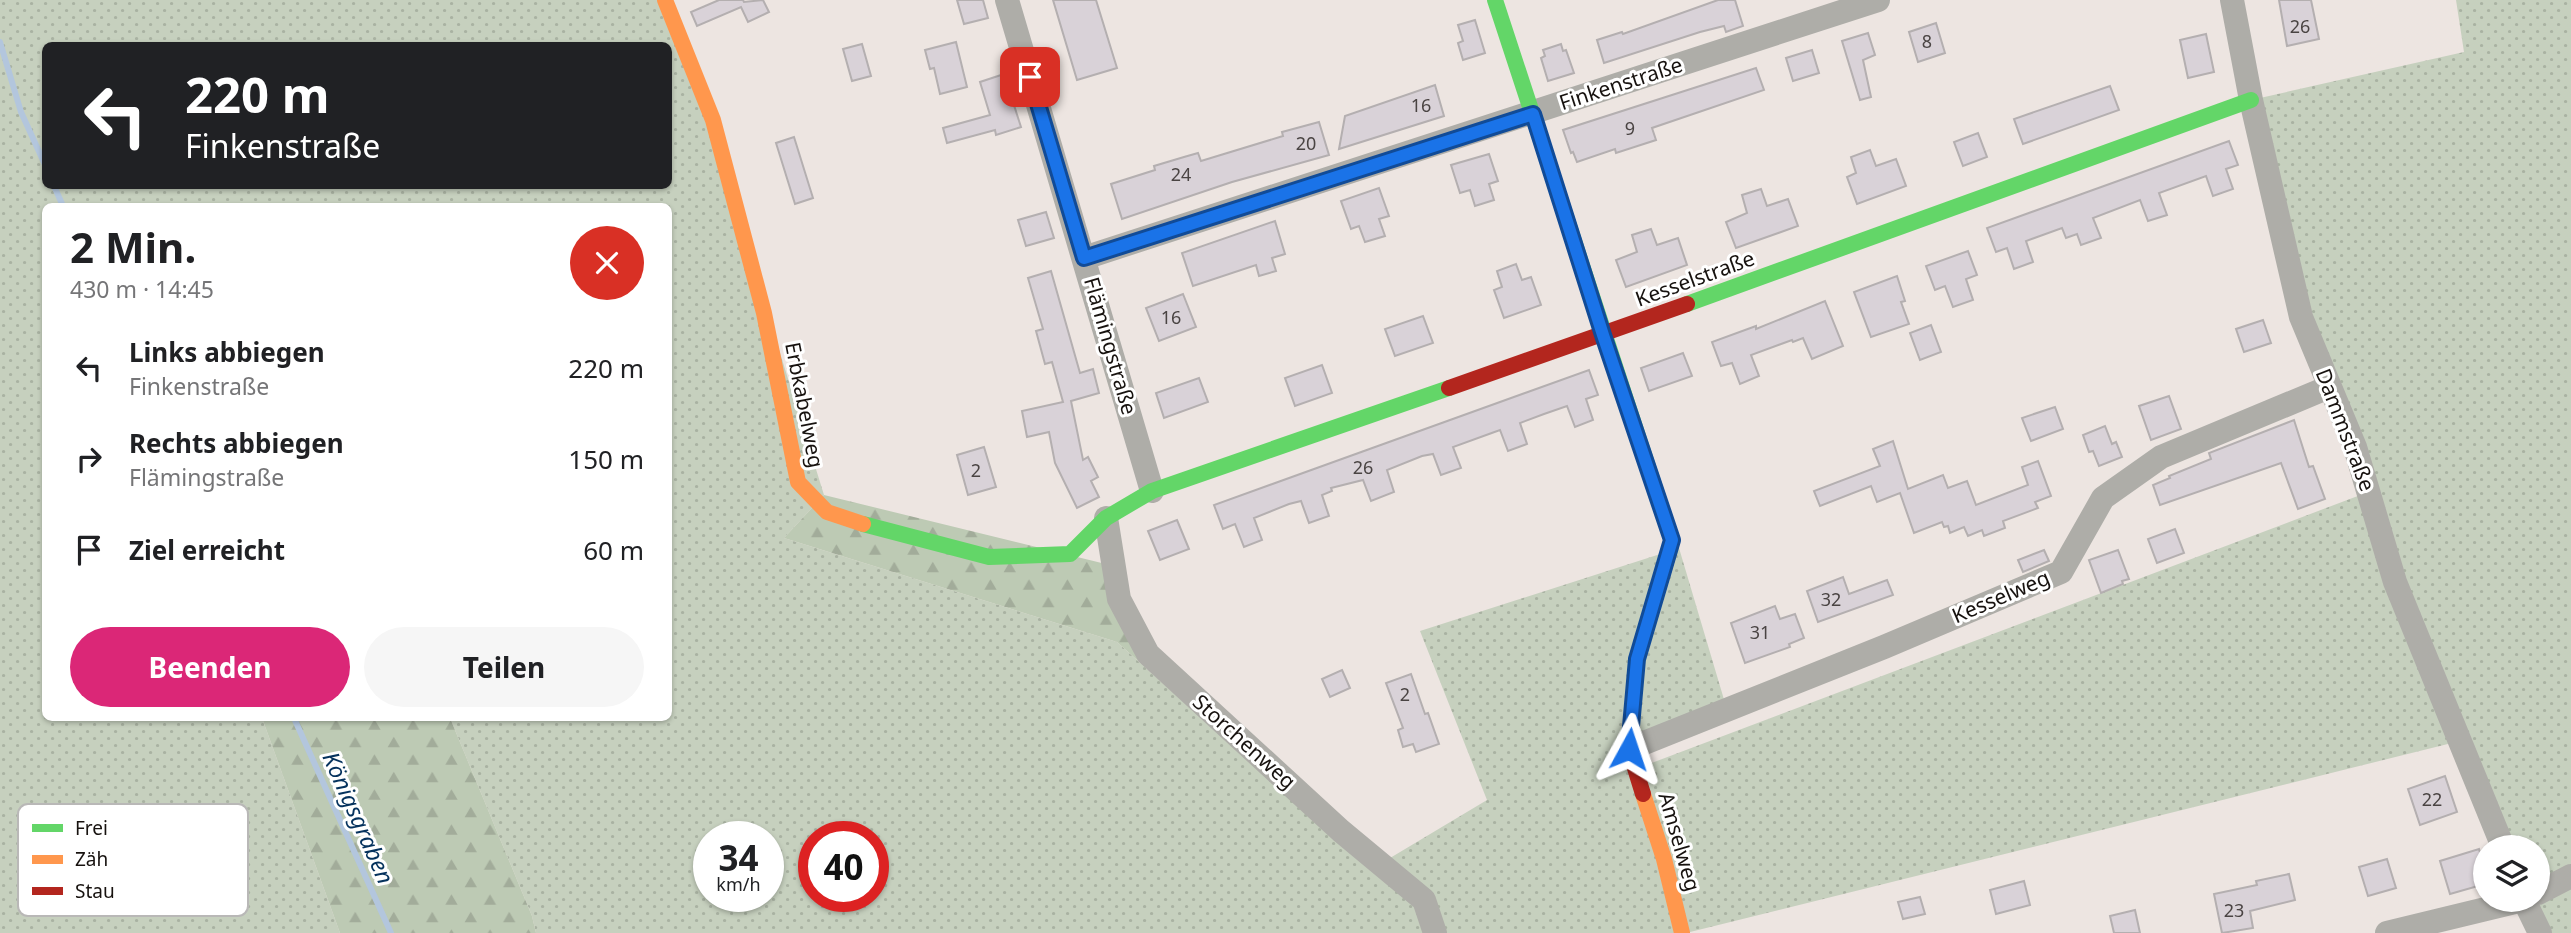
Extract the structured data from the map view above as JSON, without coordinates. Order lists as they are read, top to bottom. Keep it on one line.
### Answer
{"streets":{"street":["Finkenstraße","Kesselstraße","Flämingstraße","Erbkabelweg","Dammstraße","Kesselweg","Storchenweg","Amselweg"]},"crossings":[["Finkenstraße","Flämingstraße"],["Finkenstraße","Amselweg"],["Kesselstraße","Flämingstraße"],["Kesselstraße","Erbkabelweg"],["Kesselstraße","Dammstraße"],["Kesselstraße","Amselweg"],["Flämingstraße","Erbkabelweg"],["Erbkabelweg","Storchenweg"],["Dammstraße","Kesselweg"],["Kesselweg","Amselweg"]],"water":["Königsgraben"],"house_numbers":["26","8","16","9","20","24","16","26","2","32","31","2","22","23"],"legend":["Frei","Zäh","Stau"],"page":{"turn":["220 m","Finkenstraße"],"heading":["2 Min.","430 m · 14:45"],"list":[{"name":"Links abbiegen","note":"Finkenstraße","value":"220 m"},{"name":"Rechts abbiegen","note":"Flämingstraße","value":"150 m"},{"name":"Ziel erreicht","value":"60 m"}],"buttons":["Beenden","Teilen"],"speed":"34 km/h","limit":"40"}}
